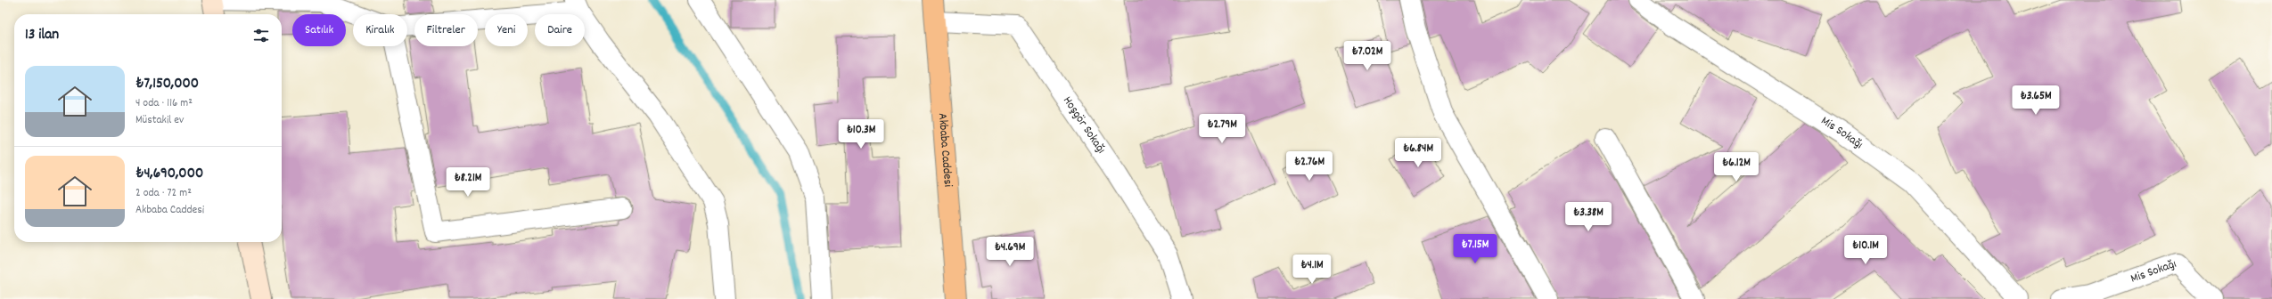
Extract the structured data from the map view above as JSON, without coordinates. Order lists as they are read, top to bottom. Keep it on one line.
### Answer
{"streets":{"main road":["Akbaba Caddesi"],"street":["Hoşgör Sokağı","Mis Sokağı"]},"crossings":[["Hoşgör Sokağı","Akbaba Caddesi"]],"page":{"chip":["Satılık","Kiralık","Filtreler","Yeni","Daire"],"heading":"13 ilan","price":["₺7.02M","₺3.65M","₺2.79M","₺10.3M","₺6.84M","₺2.76M","₺6.12M","₺8.21M","₺3.38M","₺7.15M","₺10.1M","₺4.69M","₺4.1M"],"list":[{"name":"₺7,150,000","note":"4 oda · 116 m² · Müstakil ev"},{"name":"₺4,690,000","note":"2 oda · 72 m² · Akbaba Caddesi"}]}}
